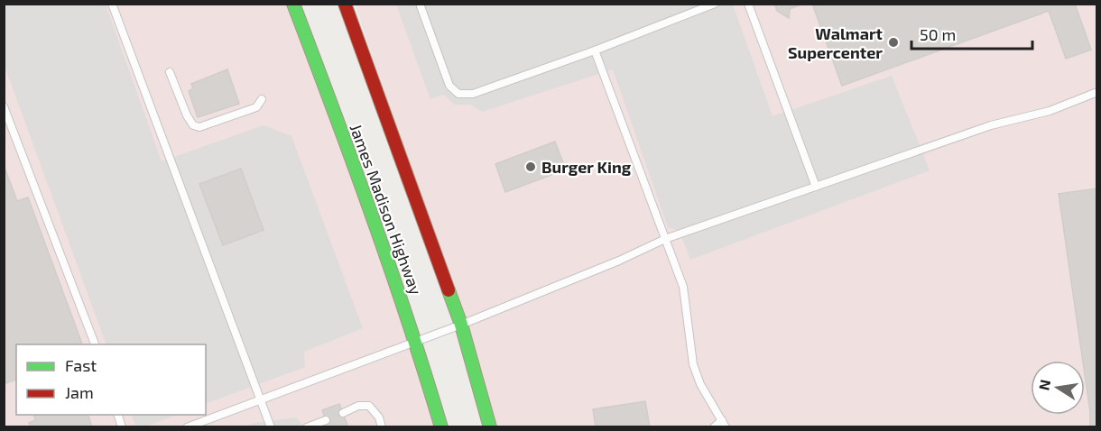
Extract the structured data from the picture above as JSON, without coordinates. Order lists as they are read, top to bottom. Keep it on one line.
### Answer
{"streets":{"main road":["James Madison Highway"]},"places":["Walmart Supercenter","Burger King"],"legend":["Fast","Jam"],"scale_bar":"50 m","north":"left"}
